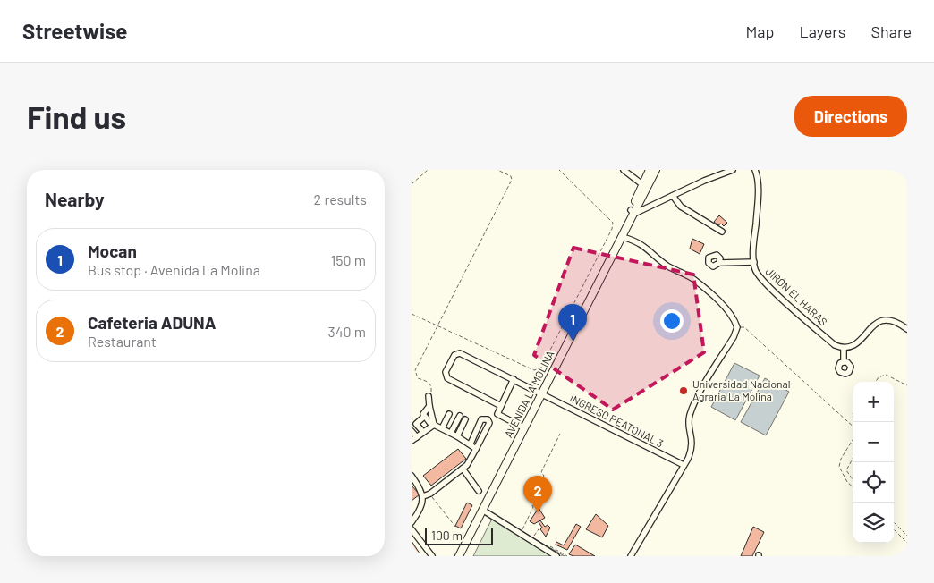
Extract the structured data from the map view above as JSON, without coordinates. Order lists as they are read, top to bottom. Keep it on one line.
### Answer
{"streets":{"main road":["AVENIDA LA MOLINA"],"street":["JIRÓN EL HARAS","INGRESO PEATONAL 3"]},"crossings":[["AVENIDA LA MOLINA","INGRESO PEATONAL 3"]],"places":["Universidad Nacional Agraria La Molina"],"scale_bar":"100 m","page":{"header":"Streetwise","nav":["Map","Layers","Share"],"buttons":"Directions","title":"Find us","heading":["Nearby","2 results"],"list":[{"mark":"1","name":"Mocan","note":"Bus stop · Avenida La Molina","value":"150 m"},{"mark":"2","name":"Cafeteria ADUNA","note":"Restaurant","value":"340 m"}],"pins":["1","2"],"map_buttons":["+","−"],"scale":"100 m"}}
